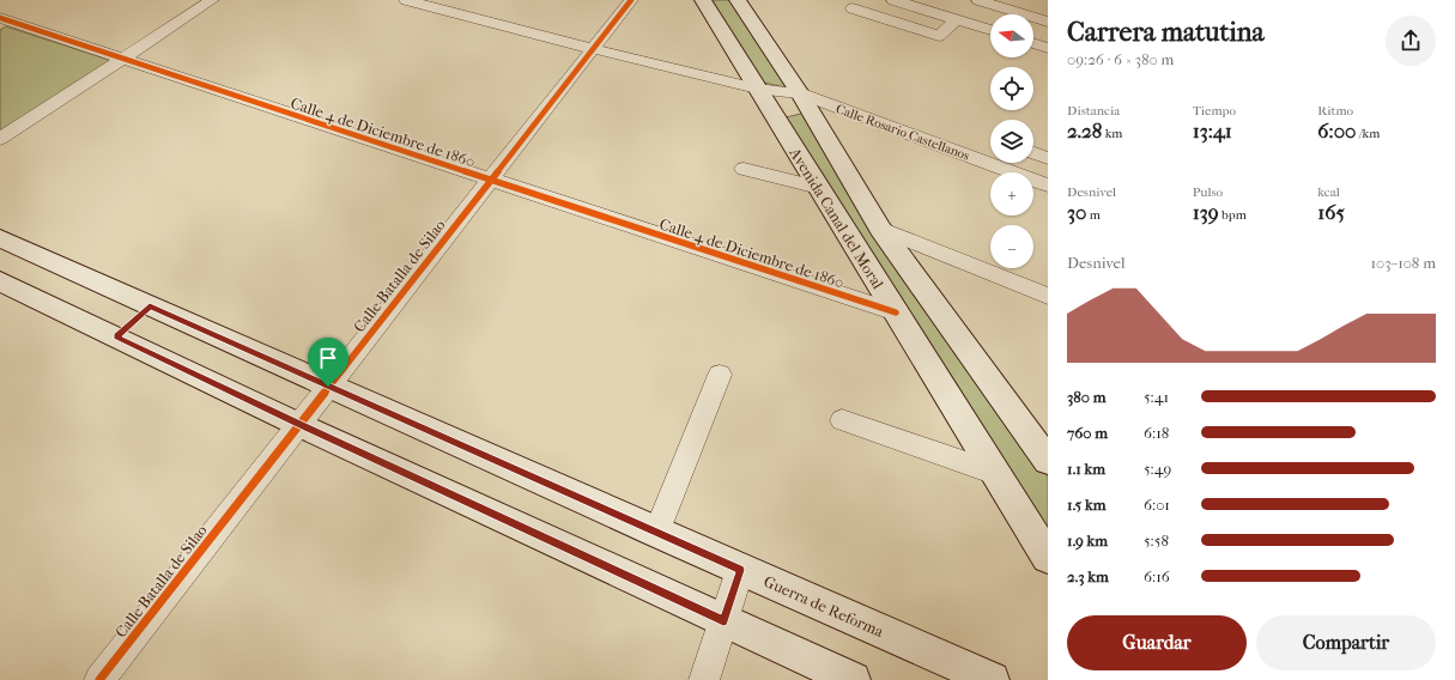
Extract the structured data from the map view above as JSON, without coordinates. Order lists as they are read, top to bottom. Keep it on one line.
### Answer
{"streets":{"main road":["Avenida Canal del Moral","Guerra de Reforma"],"street":["Calle 4 de Diciembre de 1860","Calle Rosario Castellanos","Calle Batalla de Silao"]},"crossings":[["Calle 4 de Diciembre de 1860","Avenida Canal del Moral"],["Calle 4 de Diciembre de 1860","Calle Batalla de Silao"],["Calle Rosario Castellanos","Avenida Canal del Moral"],["Calle Rosario Castellanos","Calle Batalla de Silao"],["Calle Batalla de Silao","Guerra de Reforma"]],"north":"left","page":{"heading":["Carrera matutina","09:26 · 6 × 380 m"],"map_buttons":["+","−"],"stats":[["Distancia","2.28 km"],["Tiempo","13:41"],["Ritmo","6:00 /km"],["Desnivel","30 m"],["Pulso","139 bpm"],["kcal","165"]],"chart":["Desnivel","103–108 m"],"list":[{"name":"380 m","note":"5:41"},{"name":"760 m","note":"6:18"},{"name":"1.1 km","note":"5:49"},{"name":"1.5 km","note":"6:01"},{"name":"1.9 km","note":"5:58"},{"name":"2.3 km","note":"6:16"}],"buttons":["Guardar","Compartir"]}}
